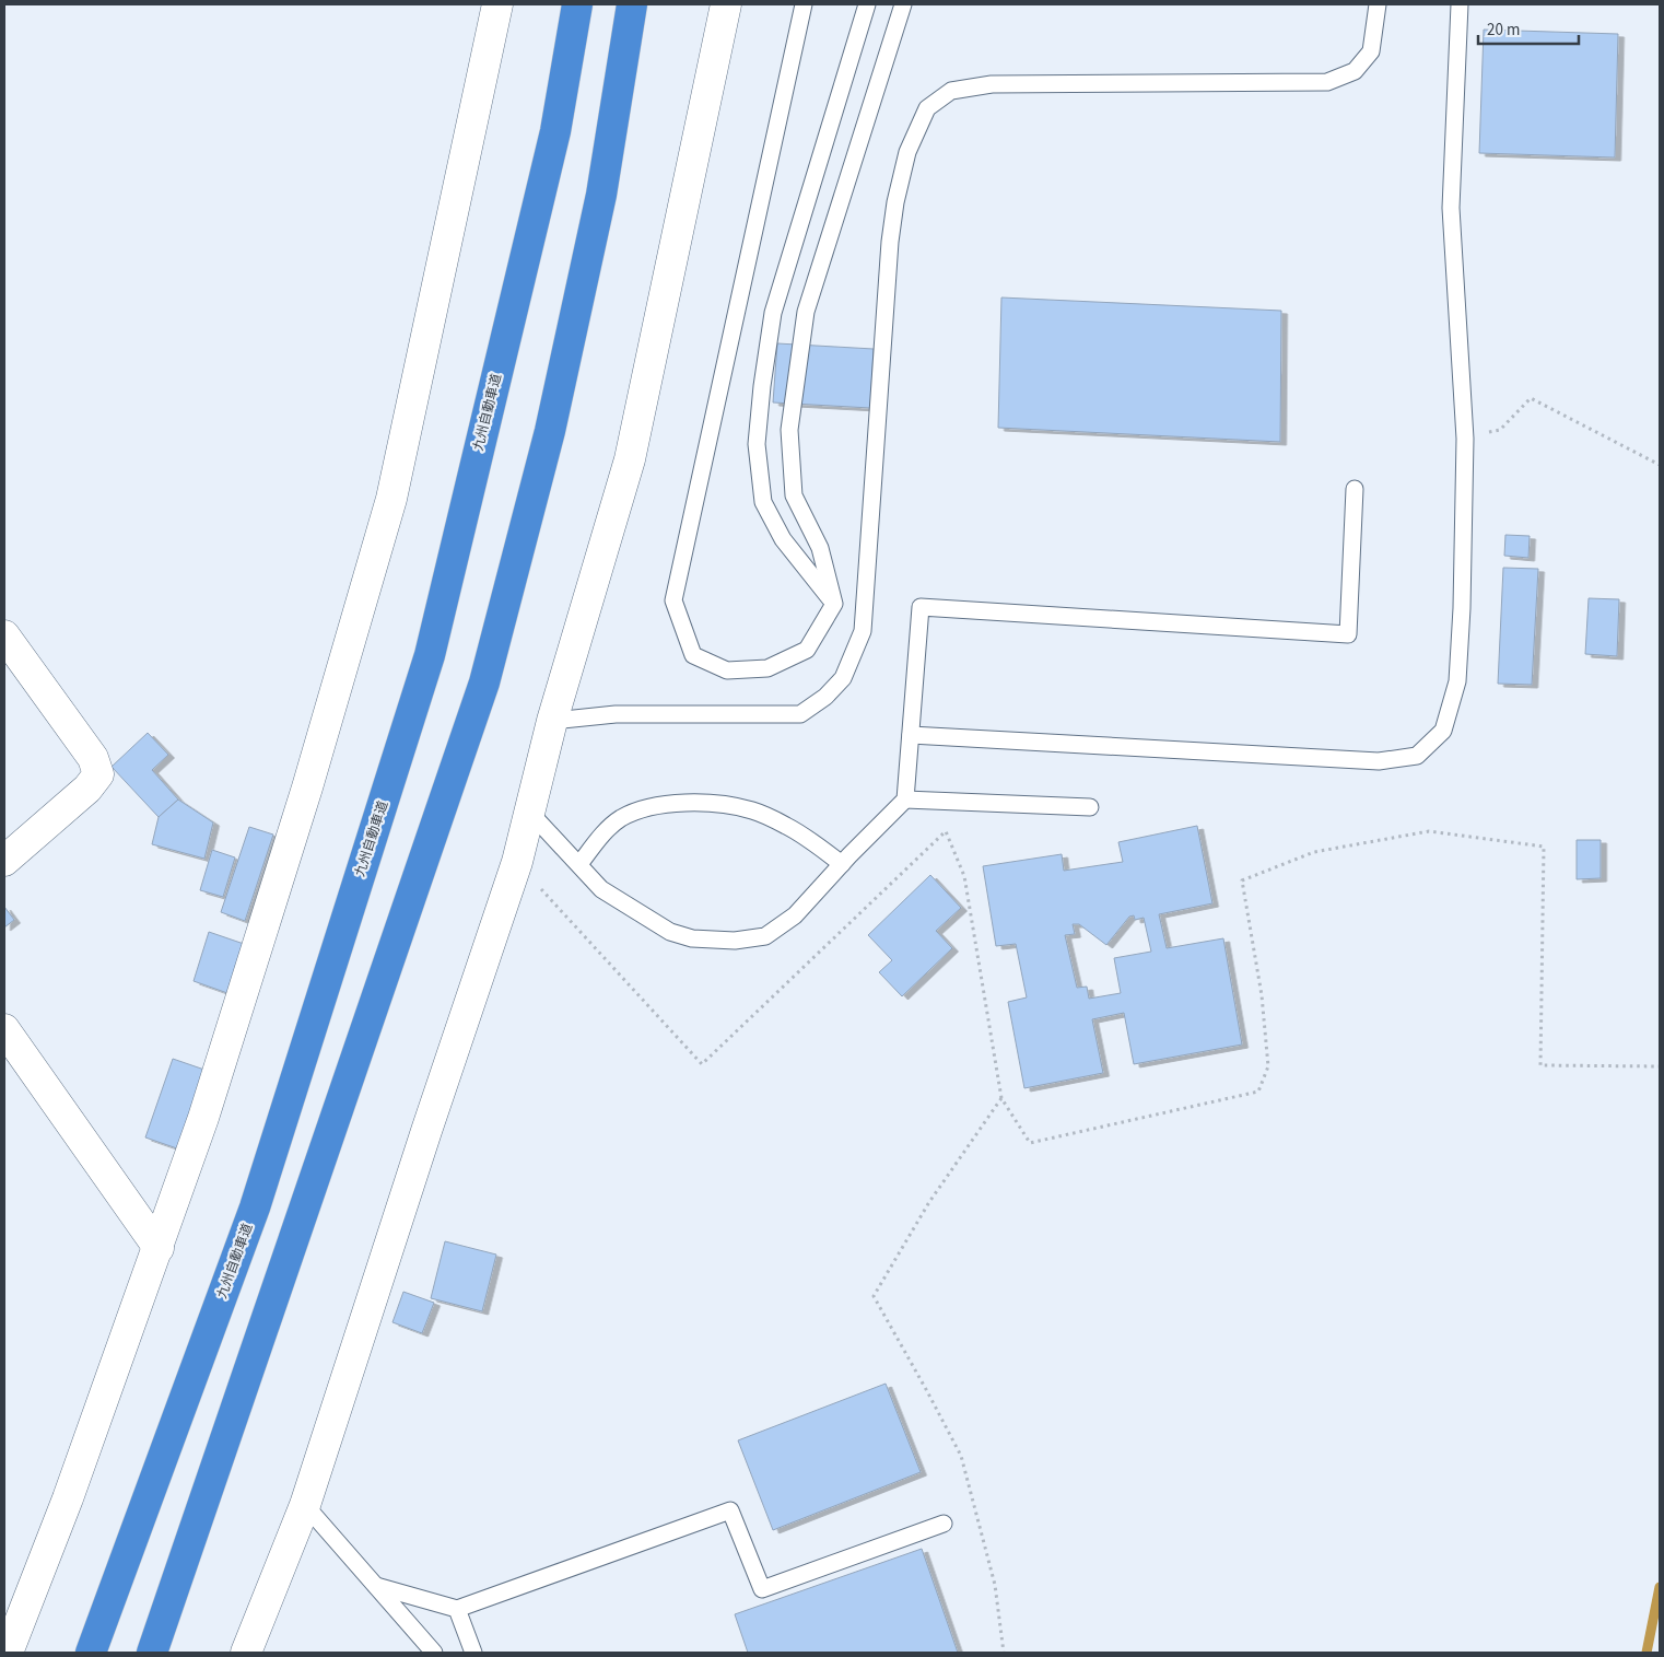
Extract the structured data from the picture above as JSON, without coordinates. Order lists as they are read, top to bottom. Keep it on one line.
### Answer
{"streets":{"highway":["九州自動車道"]},"scale_bar":"20 m"}
